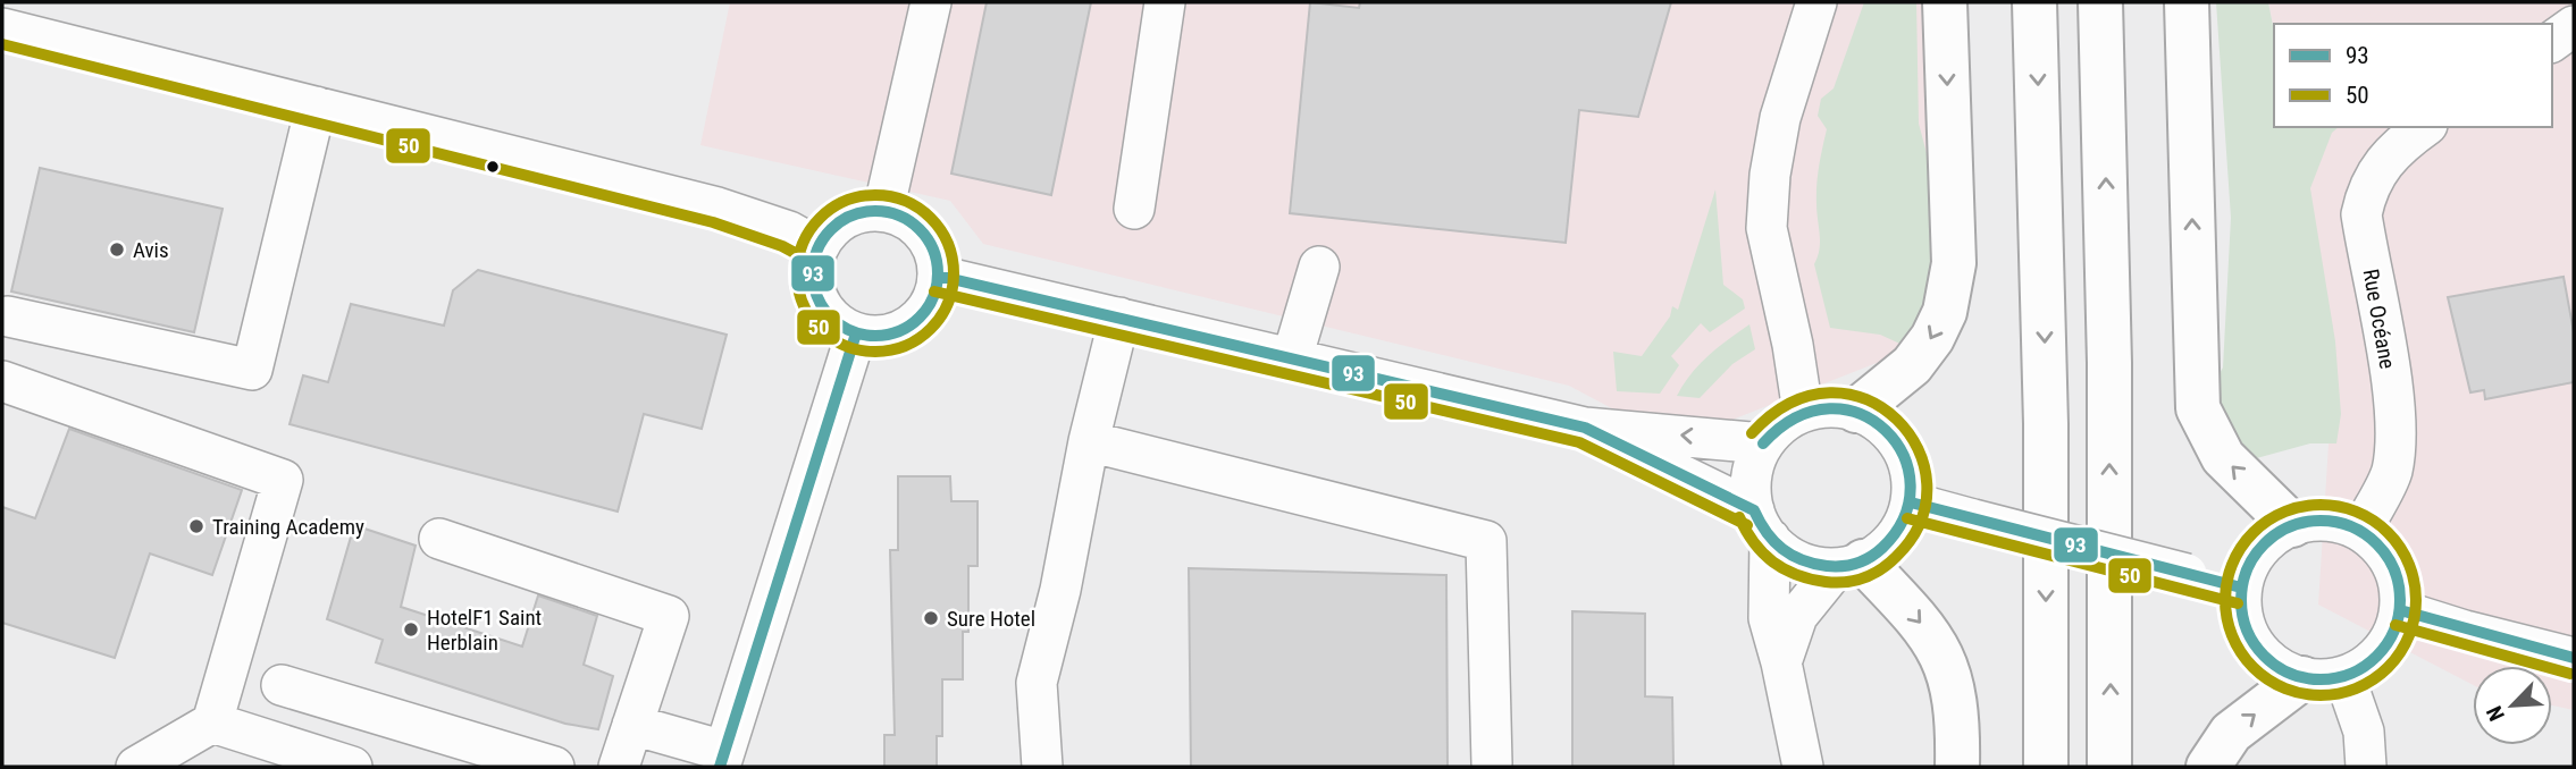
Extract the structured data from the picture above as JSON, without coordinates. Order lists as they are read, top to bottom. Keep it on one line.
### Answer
{"streets":{"street":["Rue Océane"]},"places":["Avis","Training Academy","Sure Hotel","HotelF1 Saint Herblain"],"lines":["transit line 50","transit line 93"],"legend":["93","50"],"north":"bottom left"}
